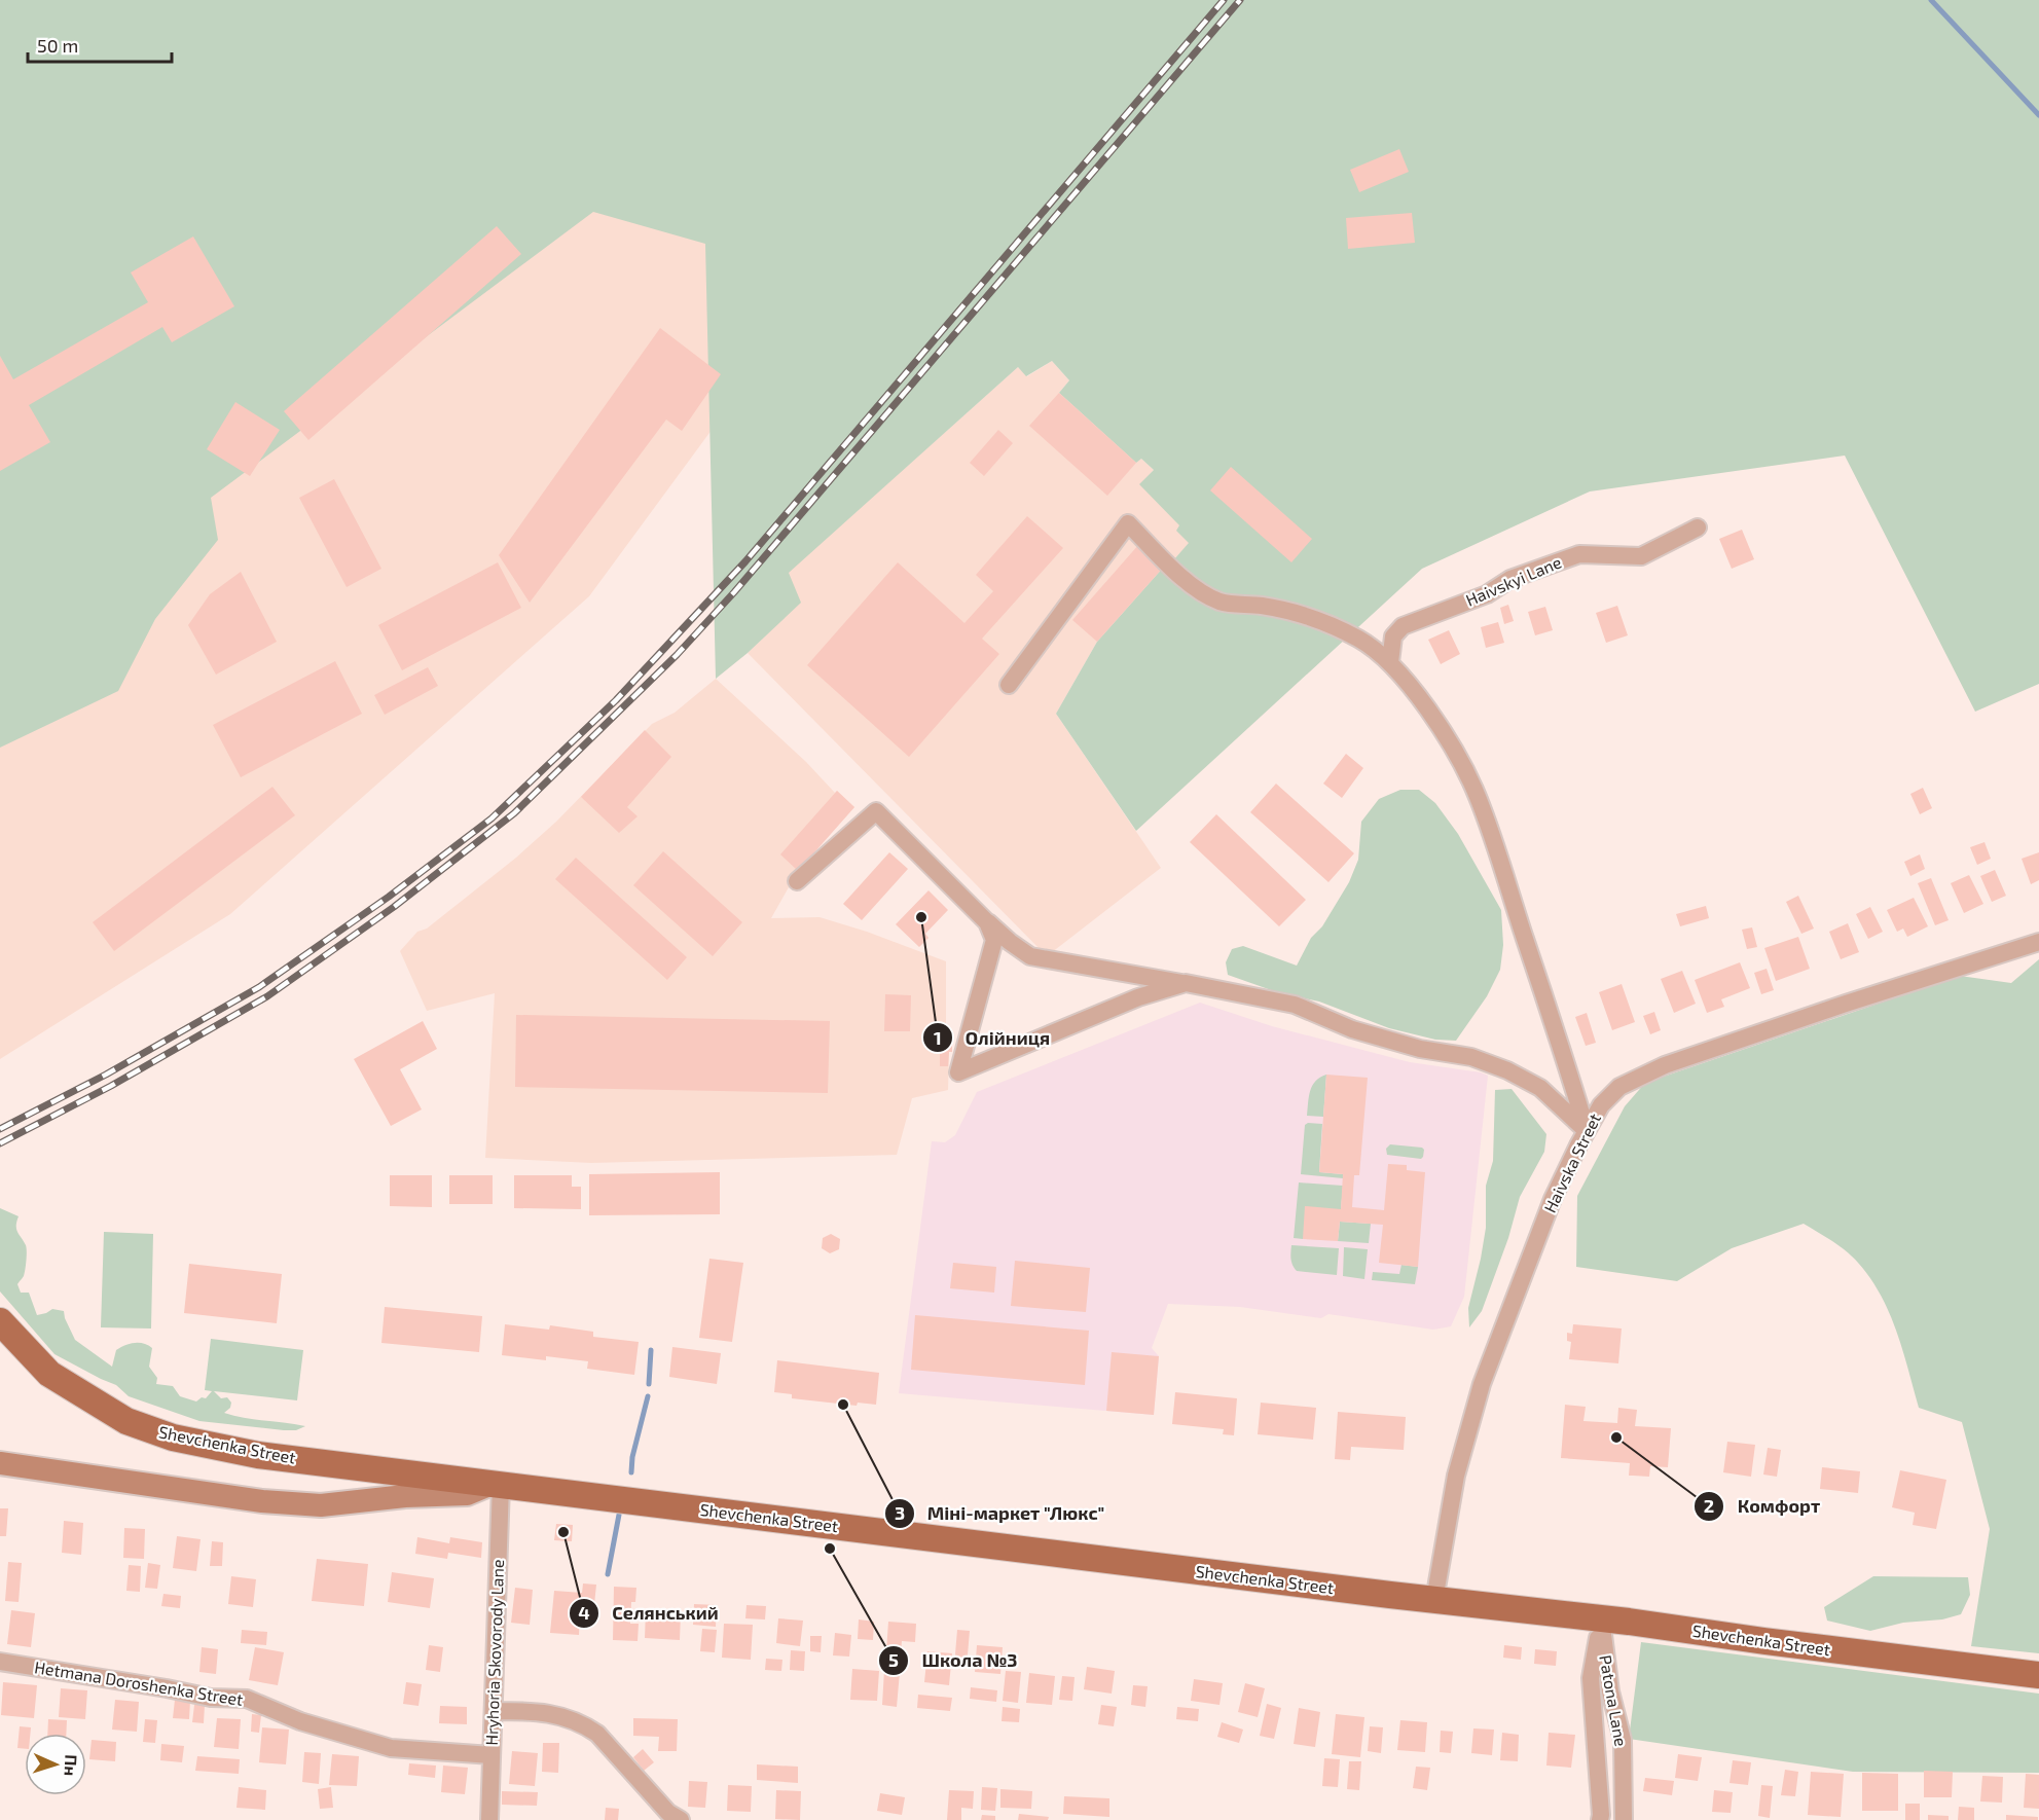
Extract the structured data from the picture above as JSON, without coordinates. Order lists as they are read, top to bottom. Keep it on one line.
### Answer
{"streets":{"main road":["Shevchenka Street"],"street":["Haivskyi Lane","Haivska Street","Hryhoria Skovorody Lane","Hetmana Doroshenka Street","Patona Lane"]},"crossings":[["Haivska Street","Shevchenka Street"],["Shevchenka Street","Hryhoria Skovorody Lane"],["Shevchenka Street","Patona Lane"],["Hryhoria Skovorody Lane","Hetmana Doroshenka Street"]],"places":["Олійниця","Міні-маркет \"Люкс\"","Комфорт","Селянський","Школа №3"],"scale_bar":"50 m","north":"right"}
